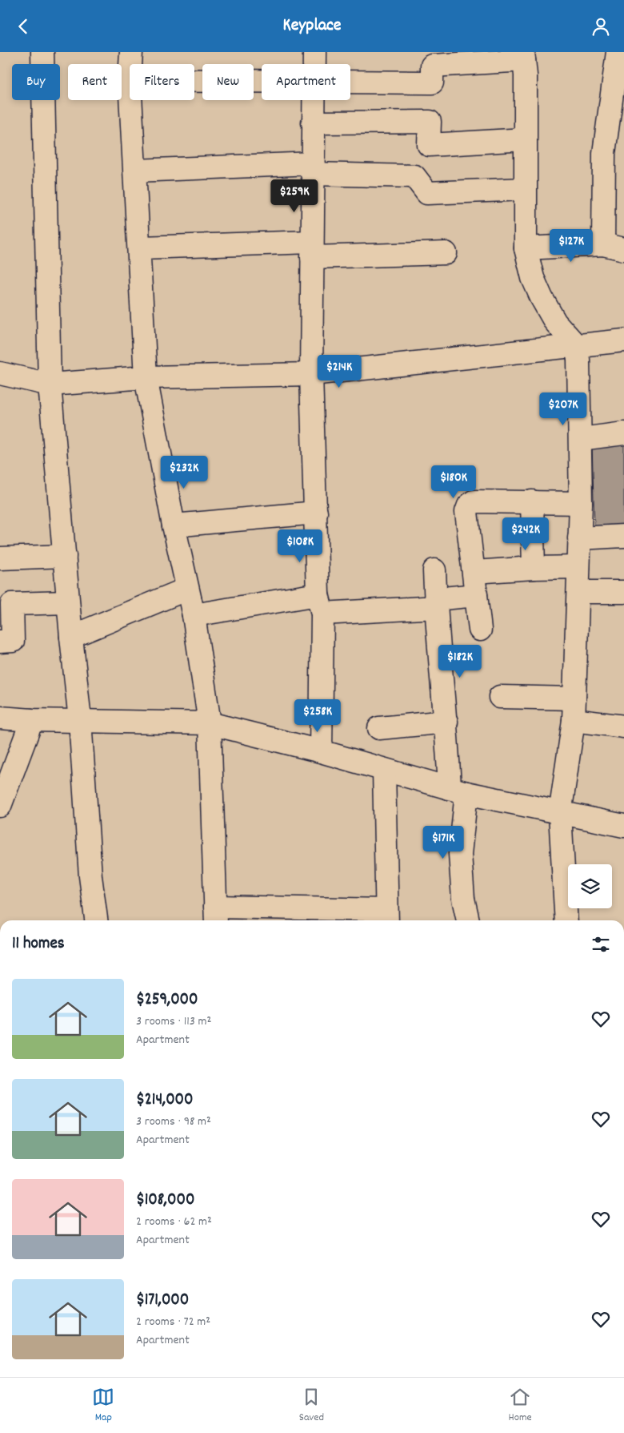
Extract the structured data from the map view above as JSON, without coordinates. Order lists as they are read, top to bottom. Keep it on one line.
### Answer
{"page":{"header":"Keyplace","chip":["Buy","Rent","Filters","New","Apartment"],"price":["$259K","$127K","$214K","$207K","$232K","$180K","$242K","$108K","$182K","$258K","$171K"],"heading":"11 homes","list":[{"name":"$259,000","note":"3 rooms · 113 m² · Apartment"},{"name":"$214,000","note":"3 rooms · 98 m² · Apartment"},{"name":"$108,000","note":"2 rooms · 62 m² · Apartment"},{"name":"$171,000","note":"2 rooms · 72 m² · Apartment"}],"tabs":["Map","Saved","Home"]}}
